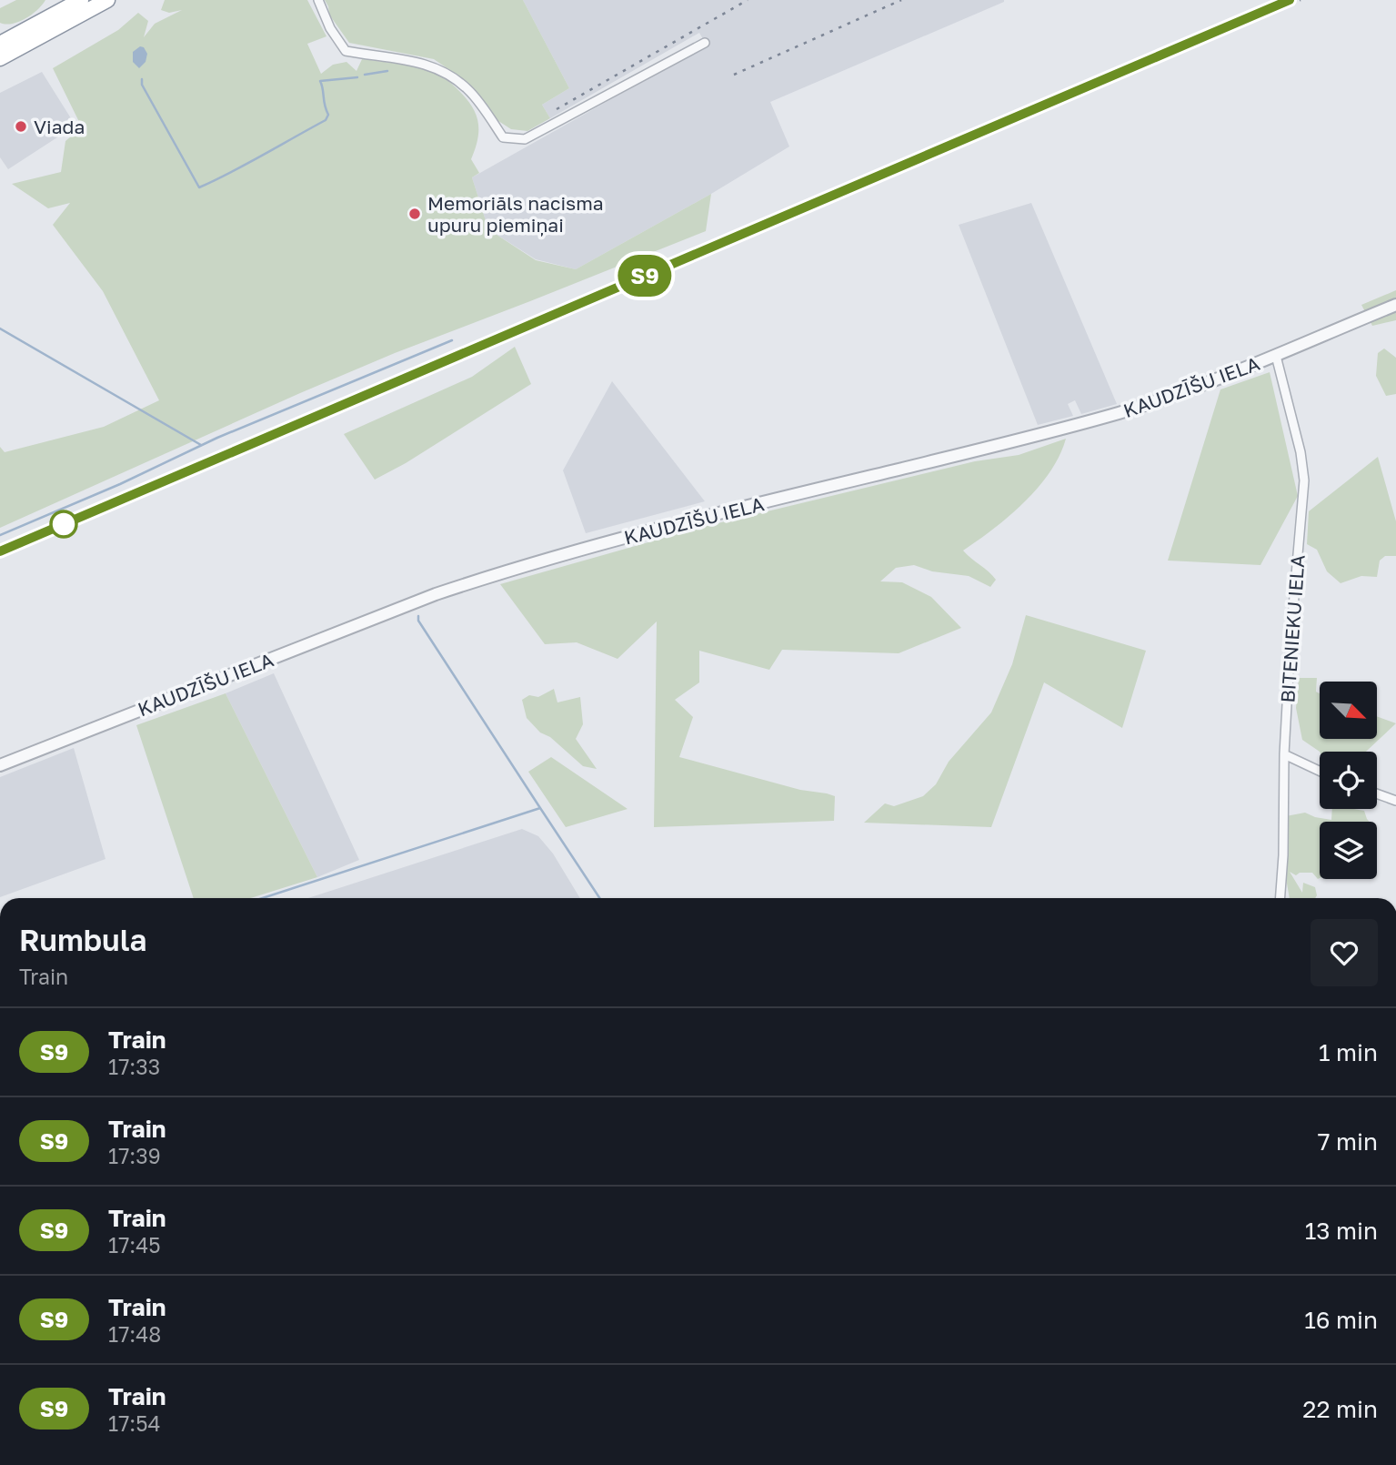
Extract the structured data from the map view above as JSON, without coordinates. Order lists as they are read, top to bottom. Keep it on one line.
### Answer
{"streets":{"street":["KAUDZĪŠU IELA","BITENIEKU IELA"]},"crossings":[["KAUDZĪŠU IELA","BITENIEKU IELA"]],"places":["Viada","Memoriāls nacisma upuru piemiņai"],"north":"bottom right","page":{"on_map":"S9","heading":["Rumbula","Train"],"list":[{"mark":"S9","name":"Train","note":"17:33","value":"1 min"},{"mark":"S9","name":"Train","note":"17:39","value":"7 min"},{"mark":"S9","name":"Train","note":"17:45","value":"13 min"},{"mark":"S9","name":"Train","note":"17:48","value":"16 min"},{"mark":"S9","name":"Train","note":"17:54","value":"22 min"}]}}
